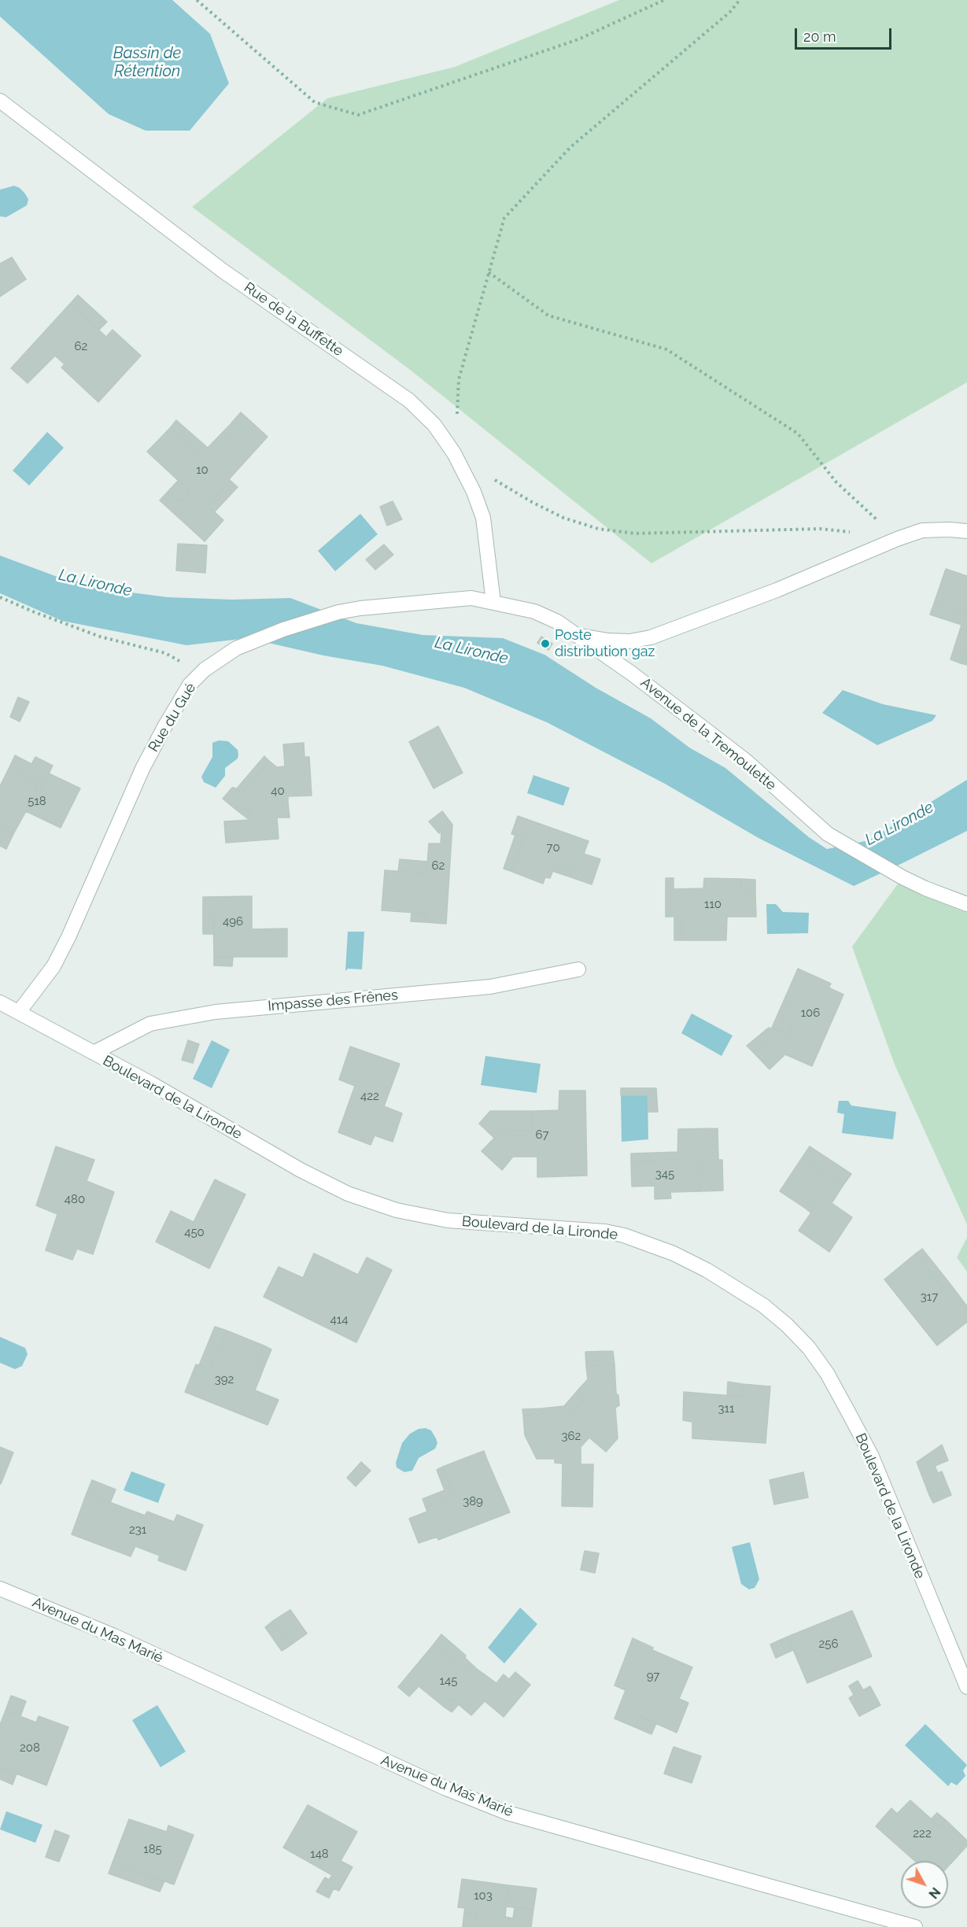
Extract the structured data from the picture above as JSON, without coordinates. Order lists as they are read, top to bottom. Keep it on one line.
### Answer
{"streets":{"street":["Rue de la Buffette","Rue du Gué","Avenue de la Tremoulette","Impasse des Frênes","Boulevard de la Lironde","Avenue du Mas Marié"]},"crossings":[["Rue de la Buffette","Rue du Gué"],["Rue de la Buffette","Avenue de la Tremoulette"],["Rue du Gué","Avenue de la Tremoulette"],["Rue du Gué","Boulevard de la Lironde"],["Impasse des Frênes","Boulevard de la Lironde"]],"water":["Bassin de Rétention","La Lironde"],"places":["Poste distribution gaz"],"house_numbers":["62","10","40","518","70","62","110","496","106","422","67","345","480","450","317","414","392","311","362","389","231","256","97","145","208","222","185","148","103"],"scale_bar":"20 m","north":"bottom right"}
